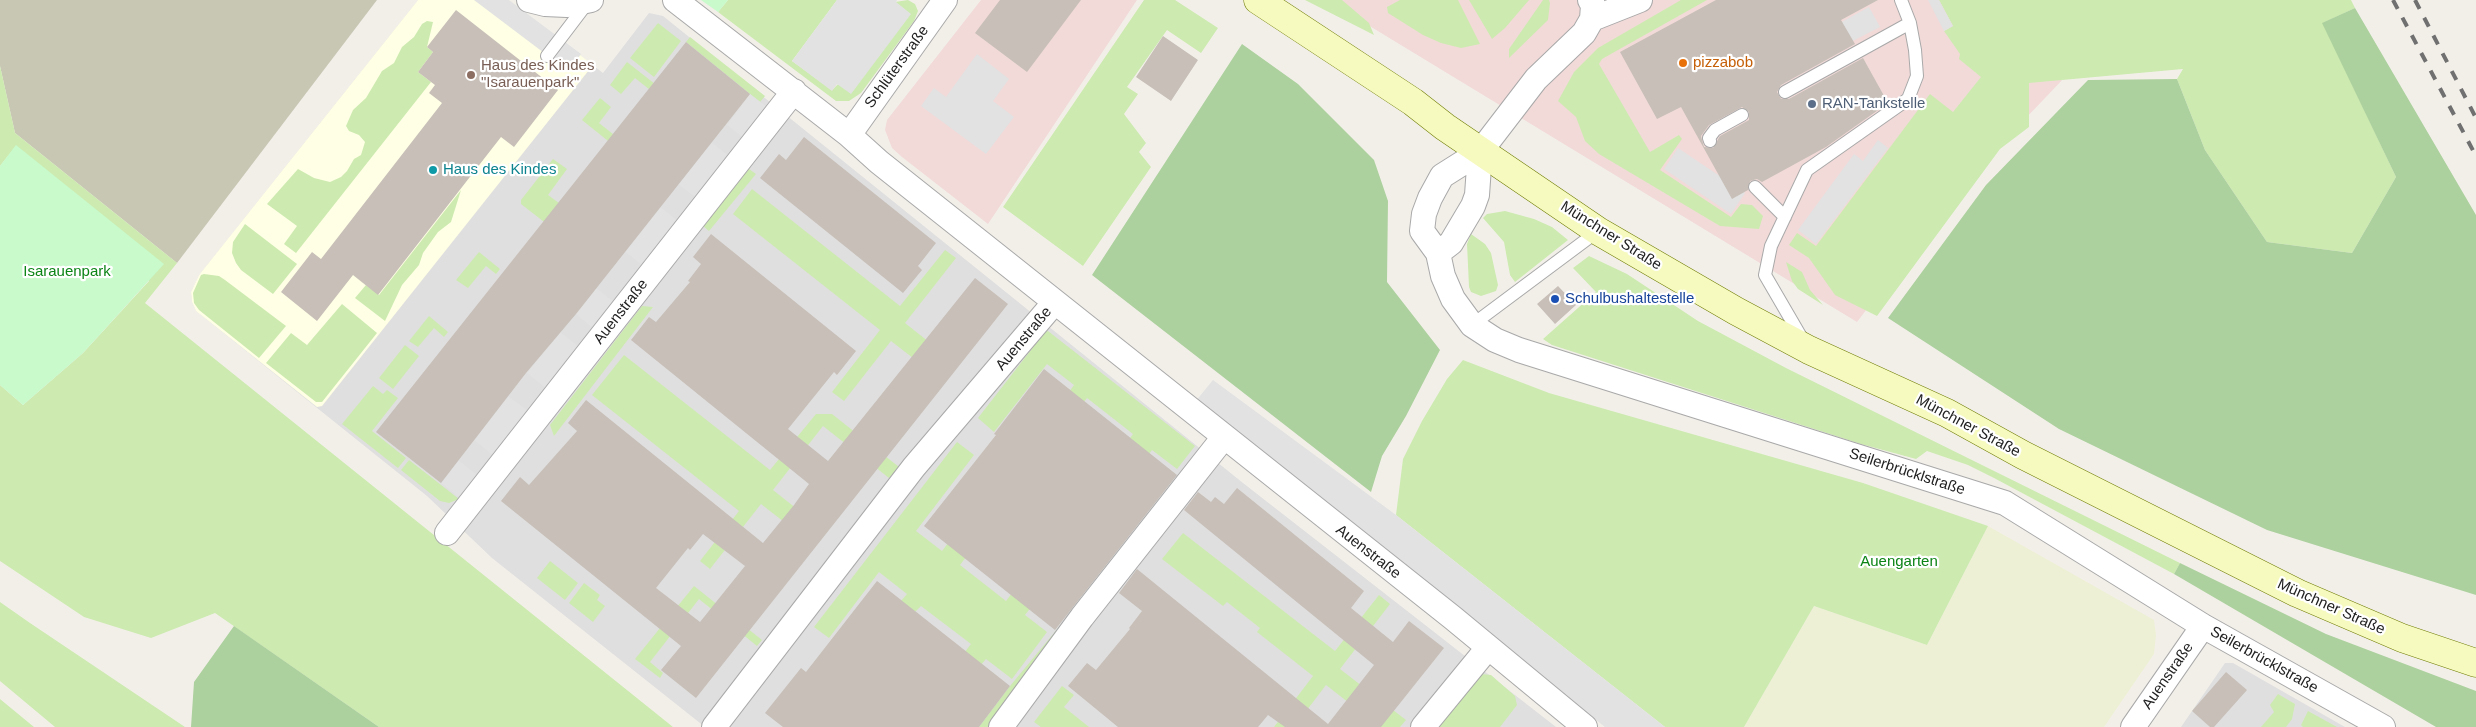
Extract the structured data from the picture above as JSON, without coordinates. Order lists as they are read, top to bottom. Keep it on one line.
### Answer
{"streets":{"main road":["Münchner Straße"],"street":["Schlüterstraße","Auenstraße","Seilerbrücklstraße"]},"crossings":[["Schlüterstraße","Auenstraße"],["Münchner Straße","Seilerbrücklstraße"],["Auenstraße","Seilerbrücklstraße"]],"parks":["Isarauenpark","Auengarten"],"places":["pizzabob","Haus des Kindes \"Isarauenpark\"","RAN-Tankstelle","Haus des Kindes","Schulbushaltestelle"]}
